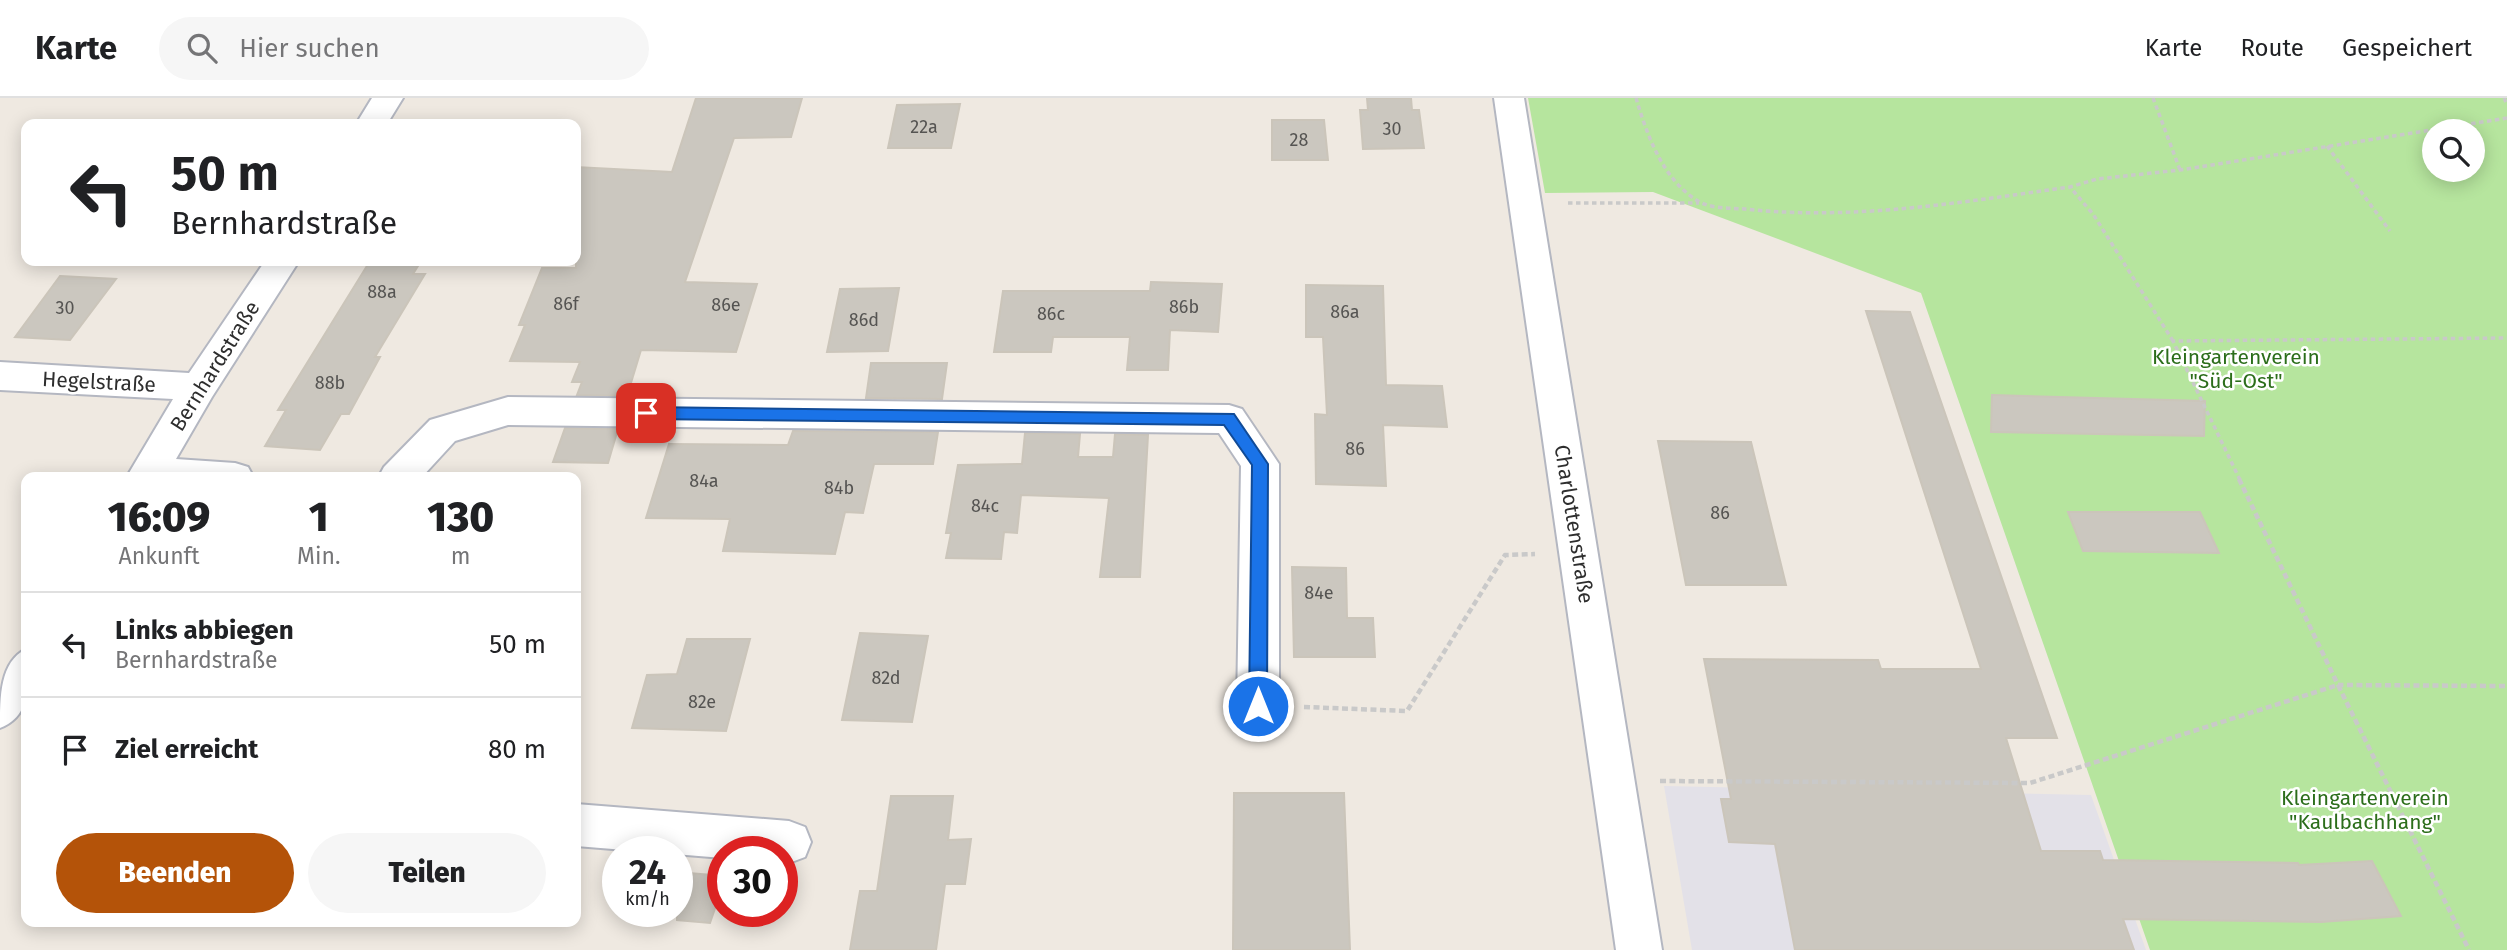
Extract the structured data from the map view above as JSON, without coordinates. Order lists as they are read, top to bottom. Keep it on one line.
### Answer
{"streets":{"street":["Bernhardstraße","Hegelstraße","Charlottenstraße"]},"crossings":[["Bernhardstraße","Hegelstraße"]],"parks":["Kleingartenverein \"Süd-Ost\"","Kleingartenverein \"Kaulbachhang\""],"house_numbers":["22a","30","28","88a","86f","86e","86b","30","86a","86c","86d","88b","86","84a","84b","84c","86","84e","82d","82e"],"page":{"header":"Karte","search":"Hier suchen","nav":["Karte","Route","Gespeichert"],"turn":["50 m","Bernhardstraße"],"eta":["16:09","Ankunft","1","Min.","130","m"],"list":[{"name":"Links abbiegen","note":"Bernhardstraße","value":"50 m"},{"name":"Ziel erreicht","value":"80 m"}],"buttons":["Beenden","Teilen"],"speed":"24 km/h","limit":"30"}}
